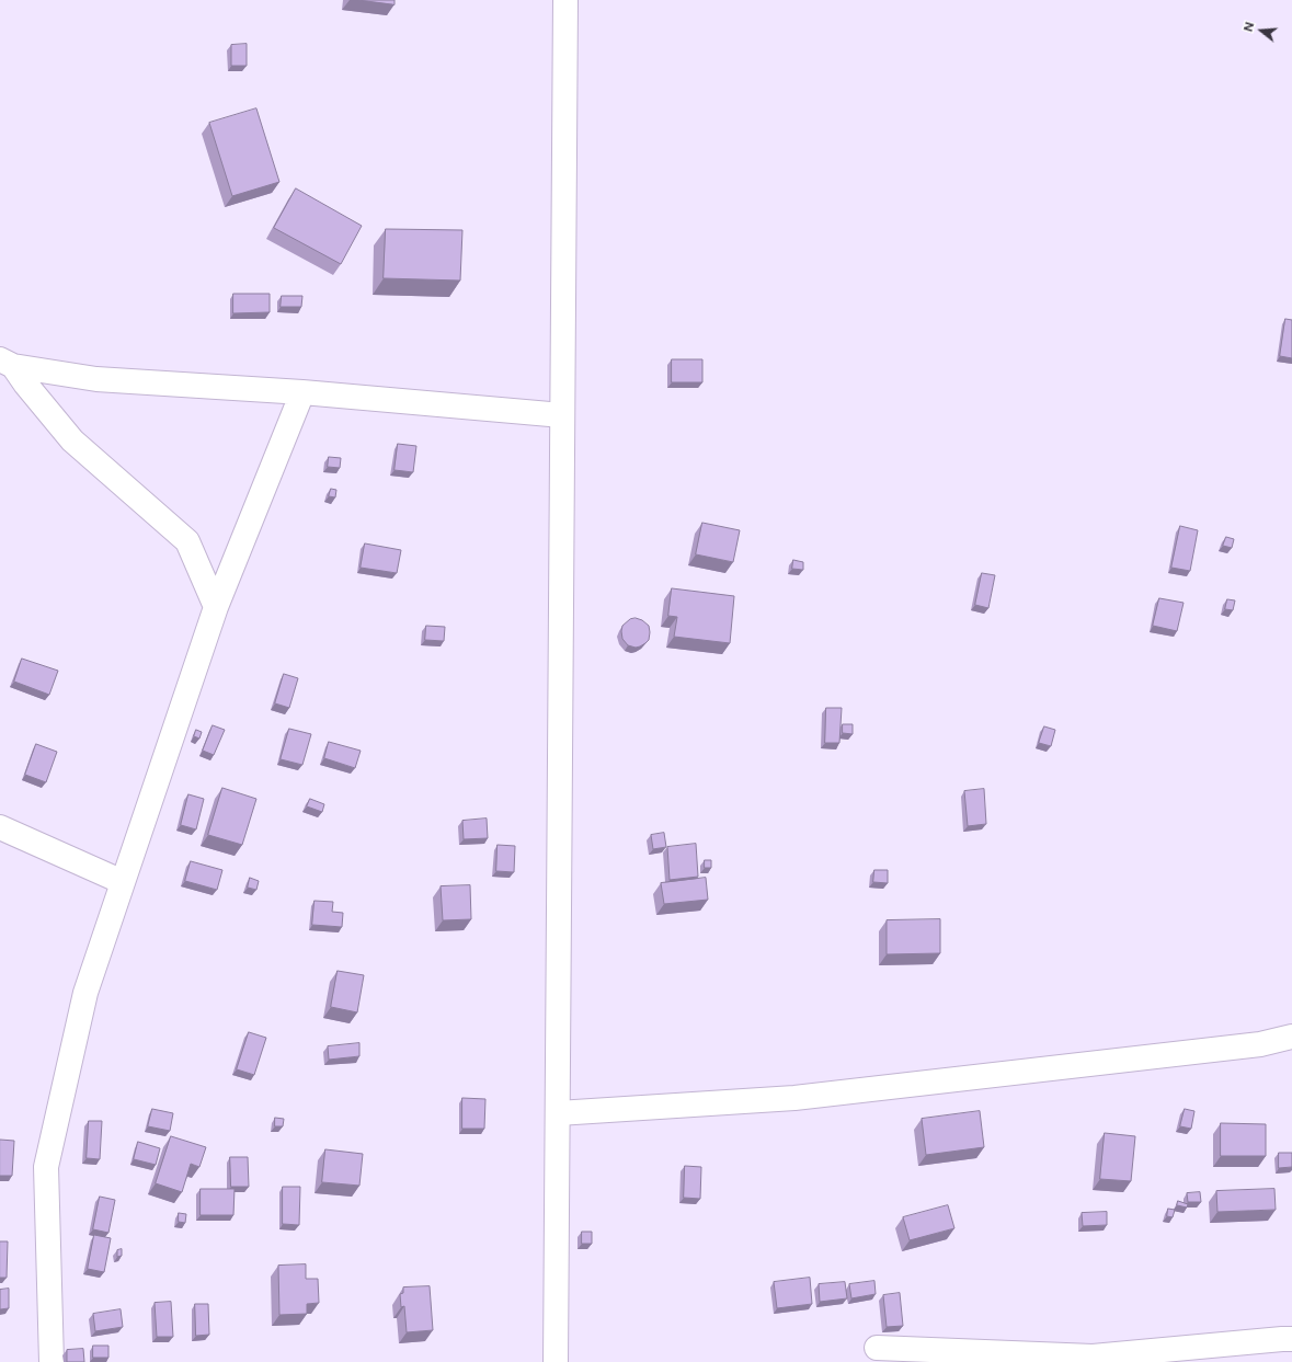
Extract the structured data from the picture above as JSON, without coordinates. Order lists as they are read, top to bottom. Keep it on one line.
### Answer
{"north":"left"}
